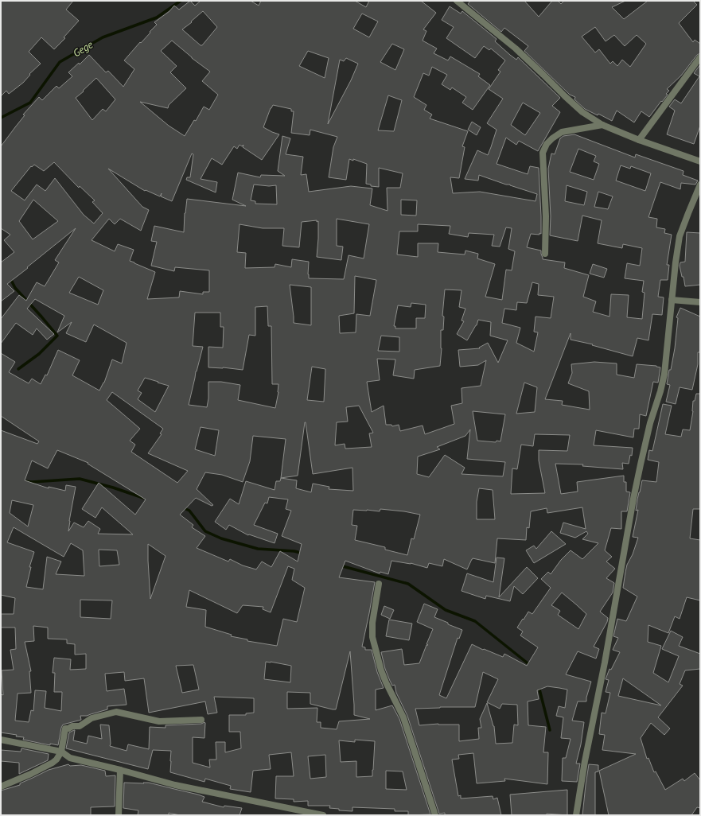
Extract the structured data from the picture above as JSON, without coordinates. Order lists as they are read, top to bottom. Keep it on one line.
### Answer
{"water":["Gege"]}
